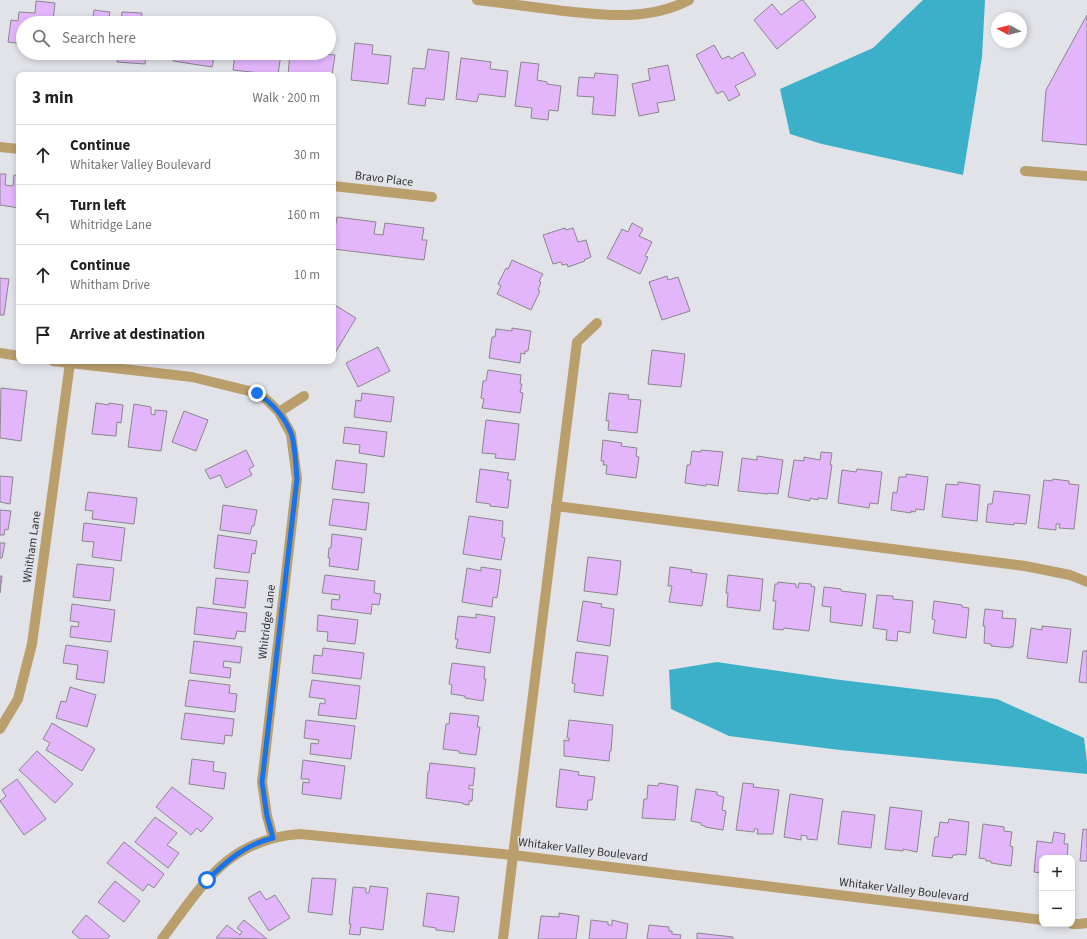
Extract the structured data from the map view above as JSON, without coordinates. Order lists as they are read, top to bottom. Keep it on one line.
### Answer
{"streets":{"street":["Bravo Place","Whitham Lane","Whitridge Lane","Whitaker Valley Boulevard"]},"crossings":[["Whitridge Lane","Whitaker Valley Boulevard"]],"north":"left","page":{"search":"Search here","heading":["3 min","Walk · 200 m"],"list":[["Continue","Whitaker Valley Boulevard","30 m"],["Turn left","Whitridge Lane","160 m"],["Continue","Whitham Drive","10 m"],"Arrive at destination"],"map_buttons":["+","−"]}}
